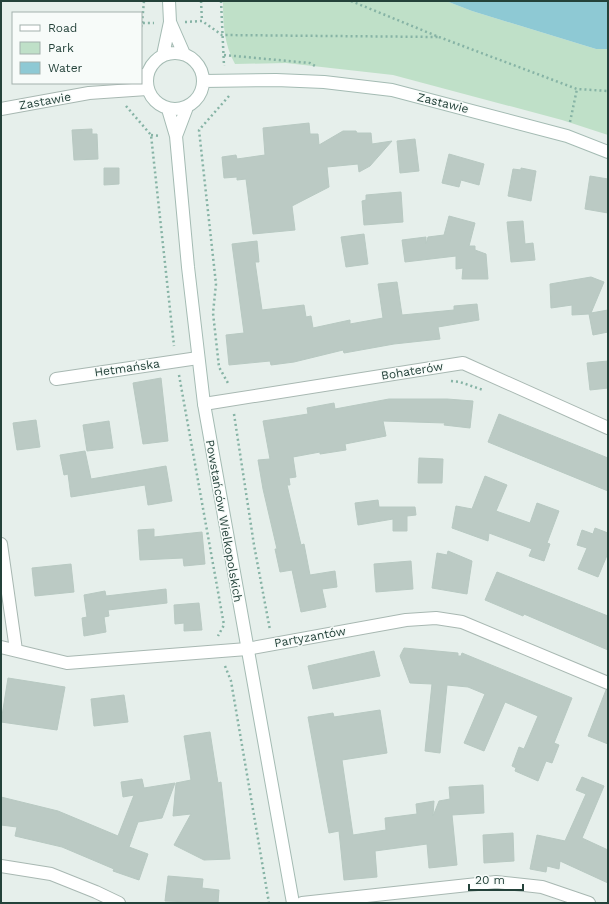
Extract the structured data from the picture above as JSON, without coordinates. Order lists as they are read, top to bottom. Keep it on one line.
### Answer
{"streets":{"street":["Zastawie","Hetmańska","Bohaterów","Powstańców Wielkopolskich","Partyzantów"]},"crossings":[["Zastawie","Powstańców Wielkopolskich"],["Hetmańska","Powstańców Wielkopolskich"],["Bohaterów","Powstańców Wielkopolskich"],["Powstańców Wielkopolskich","Partyzantów"]],"legend":["Road","Park","Water"],"scale_bar":"20 m"}
